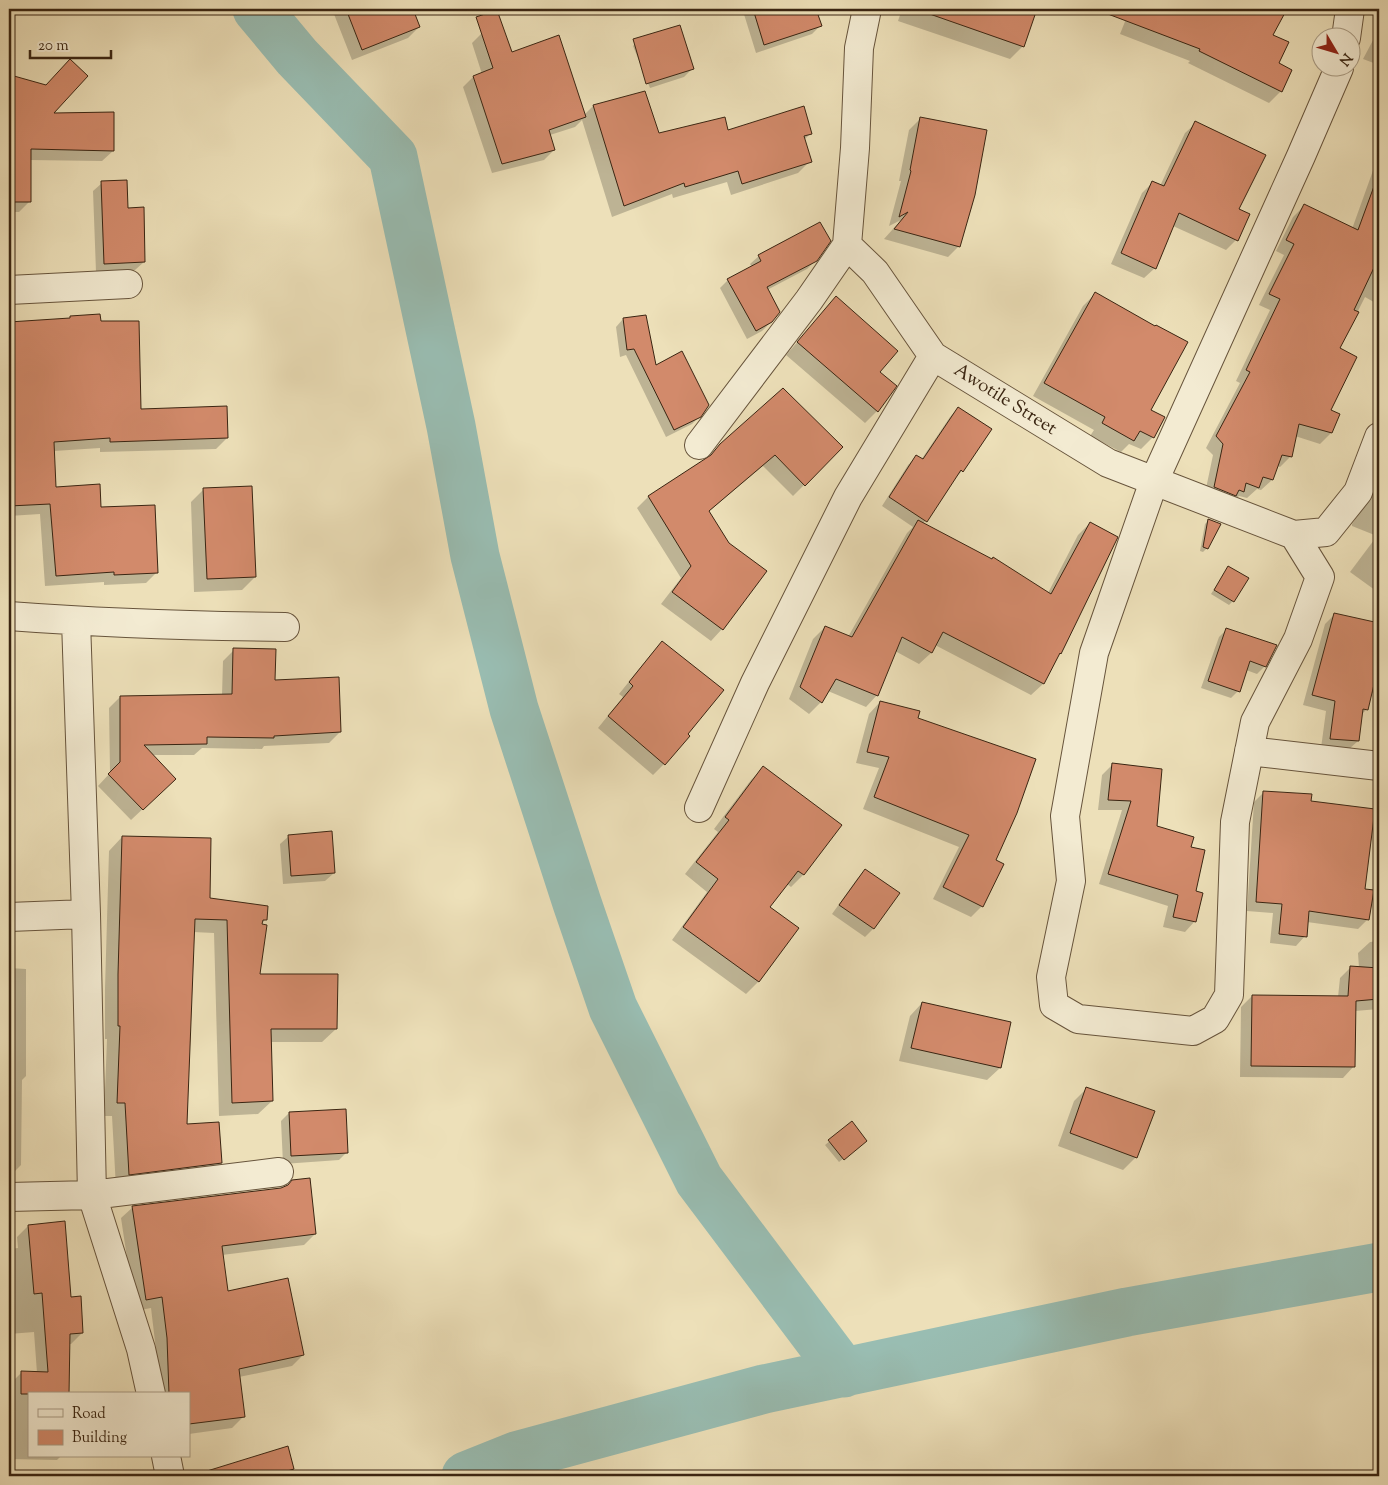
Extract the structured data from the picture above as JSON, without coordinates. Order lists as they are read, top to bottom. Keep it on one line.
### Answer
{"streets":{"street":["Awotile Street"]},"legend":["Road","Building"],"scale_bar":"20 m","north":"bottom right"}
